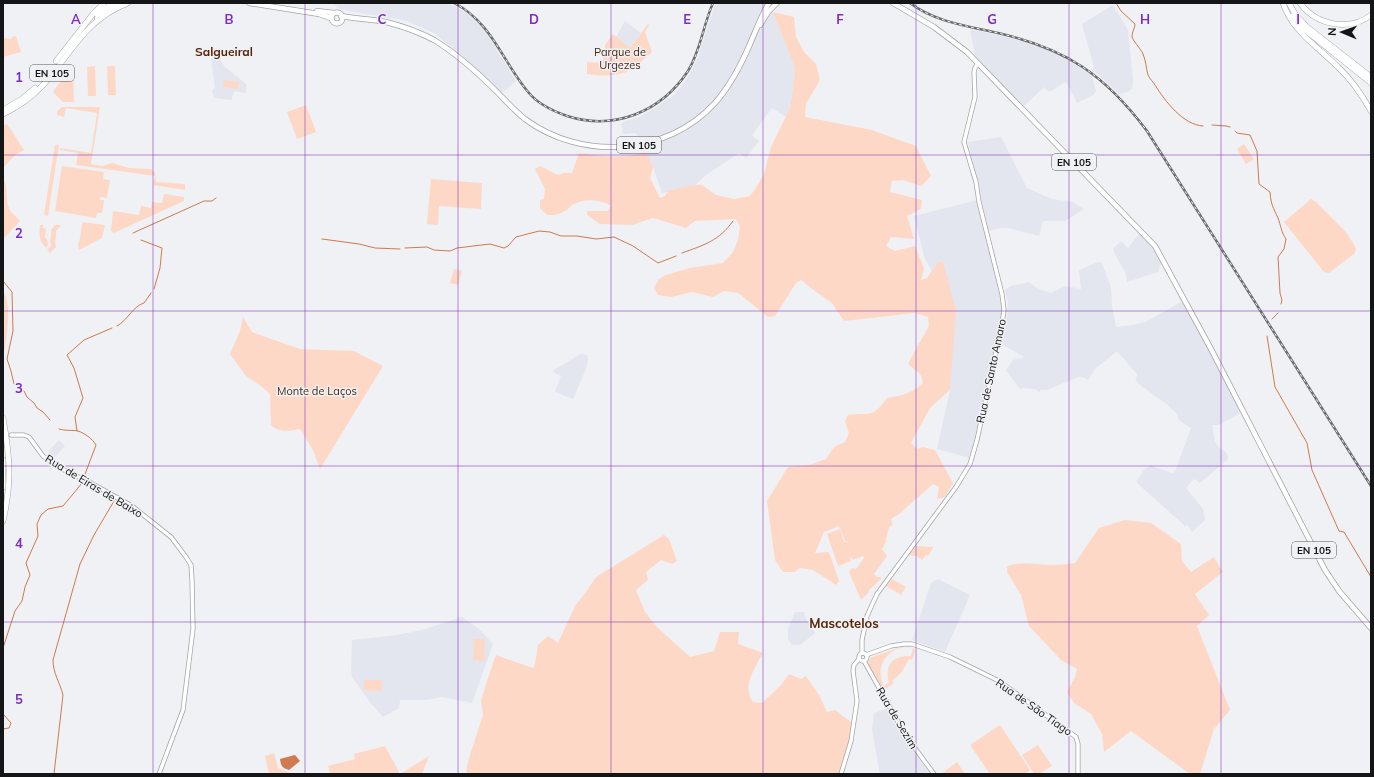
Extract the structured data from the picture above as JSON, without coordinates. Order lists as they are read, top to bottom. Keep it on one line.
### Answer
{"streets":{"highway":["EN 105"],"street":["Rua de Santo Amaro","Rua de Eiras de Baixo","Rua de São Tiago","Rua de Sezim"]},"crossings":[["EN 105","Rua de Santo Amaro"]],"districts":["Salgueiral","Mascotelos"],"parks":["Parque de Urgezes","Monte de Laços"],"north":"left","grid":{"columns":["A","B","C","D","E","F","G","H","I"],"rows":["1","2","3","4","5"]}}
